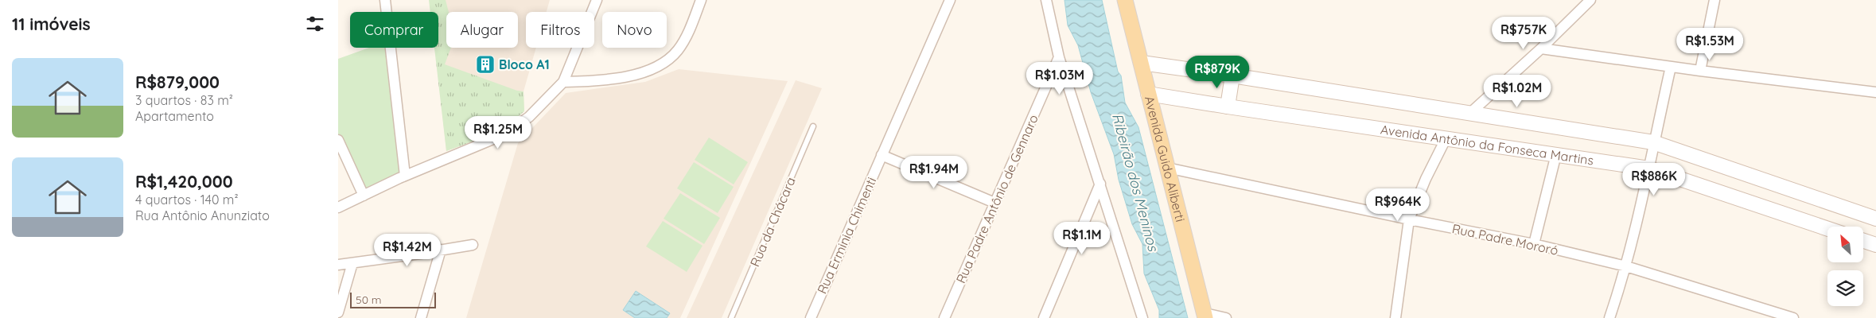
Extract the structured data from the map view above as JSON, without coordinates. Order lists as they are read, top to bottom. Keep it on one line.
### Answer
{"streets":{"main road":["Avenida Guido Aliberti"],"street":["Avenida Antônio da Fonseca Martins","Rua Padre Antônio de Gennaro","Rua Erminia Chimenti","Rua Padre Mororó"],"lane":["Rua da Chácara"]},"crossings":[["Avenida Antônio da Fonseca Martins","Avenida Guido Aliberti"],["Avenida Guido Aliberti","Rua Padre Mororó"]],"water":["Ribeirão dos Meninos"],"places":{"building":["Bloco A1"]},"scale_bar":"50 m","north":"top left","page":{"heading":"11 imóveis","chip":["Comprar","Alugar","Filtros","Novo"],"price":["R$757K","R$1.53M","R$879K","R$1.03M","R$1.02M","R$1.25M","R$1.94M","R$886K","R$964K","R$1.1M","R$1.42M"],"list":[{"name":"R$879,000","note":"3 quartos · 83 m² · Apartamento"},{"name":"R$1,420,000","note":"4 quartos · 140 m² · Rua Antônio Anunziato"}],"scale":"50 m"}}
